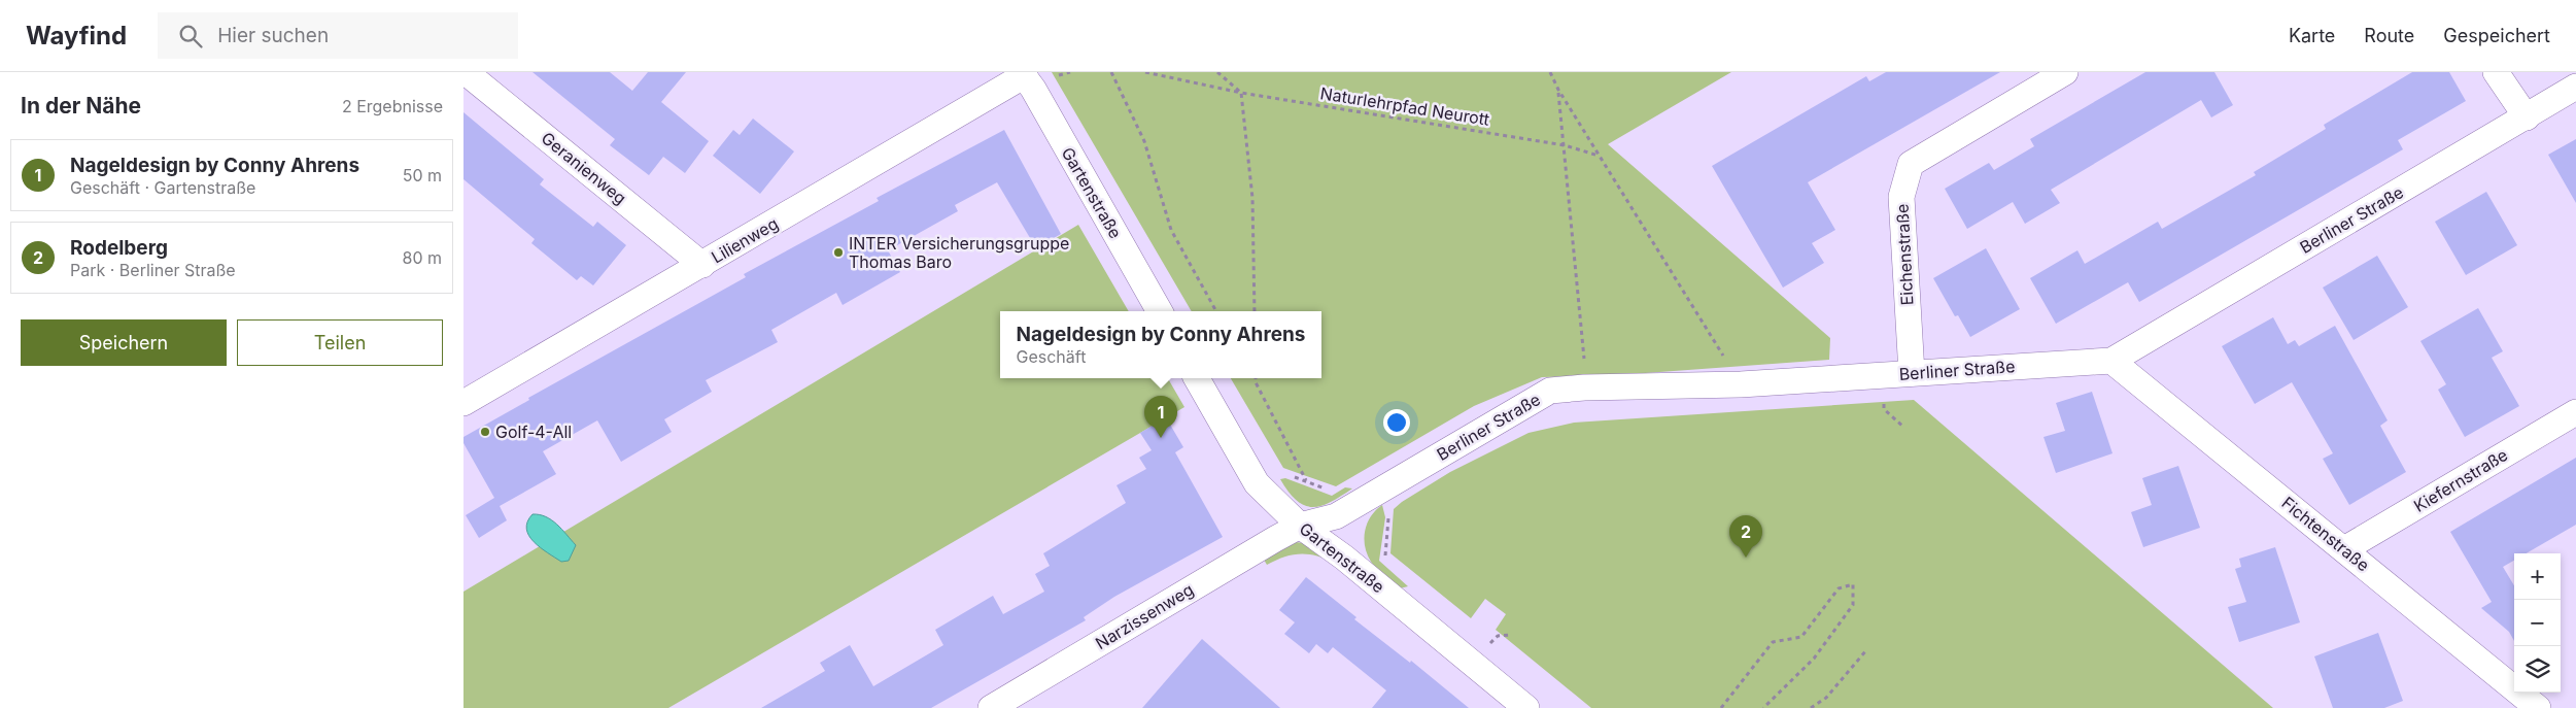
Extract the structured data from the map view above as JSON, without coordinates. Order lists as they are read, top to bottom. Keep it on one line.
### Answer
{"streets":{"street":["Geranienweg","Gartenstraße","Berliner Straße","Lilienweg","Eichenstraße","Kiefernstraße","Fichtenstraße","Narzissenweg"],"path":["Naturlehrpfad Neurott"]},"crossings":[["Geranienweg","Lilienweg"],["Gartenstraße","Berliner Straße"],["Gartenstraße","Lilienweg"],["Gartenstraße","Narzissenweg"],["Berliner Straße","Eichenstraße"],["Berliner Straße","Fichtenstraße"],["Berliner Straße","Narzissenweg"],["Kiefernstraße","Fichtenstraße"]],"places":["INTER Versicherungsgruppe Thomas Baro","Golf-4-All"],"page":{"header":"Wayfind","search":"Hier suchen","nav":["Karte","Route","Gespeichert"],"heading":["In der Nähe","2 Ergebnisse"],"list":[{"mark":"1","name":"Nageldesign by Conny Ahrens","note":"Geschäft · Gartenstraße","value":"50 m"},{"mark":"2","name":"Rodelberg","note":"Park · Berliner Straße","value":"80 m"}],"buttons":["Speichern","Teilen"],"popup":["Nageldesign by Conny Ahrens","Geschäft"],"pins":["1","2"],"map_buttons":["+","−"]}}
